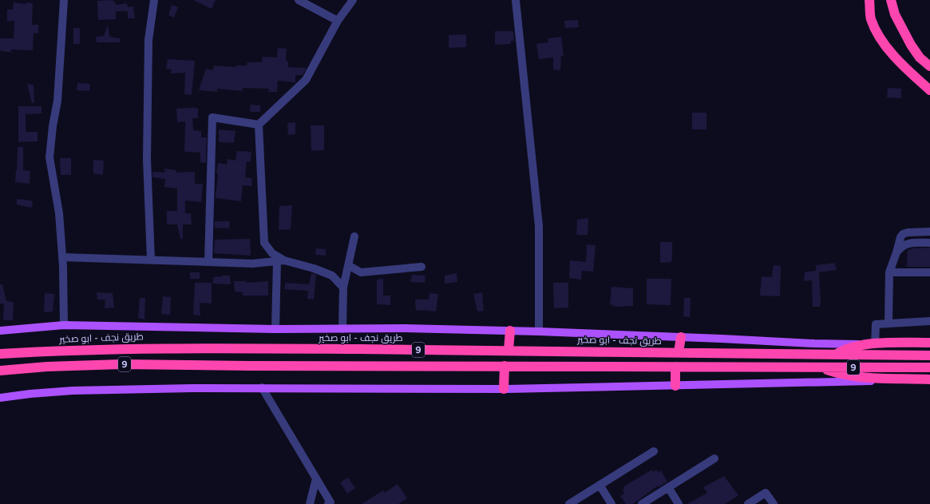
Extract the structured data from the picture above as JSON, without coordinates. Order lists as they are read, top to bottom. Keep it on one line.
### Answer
{"streets":{"highway":["طريق نجف - ابو صخير","9"]},"crossings":[["طريق نجف - ابو صخير","9"]]}
